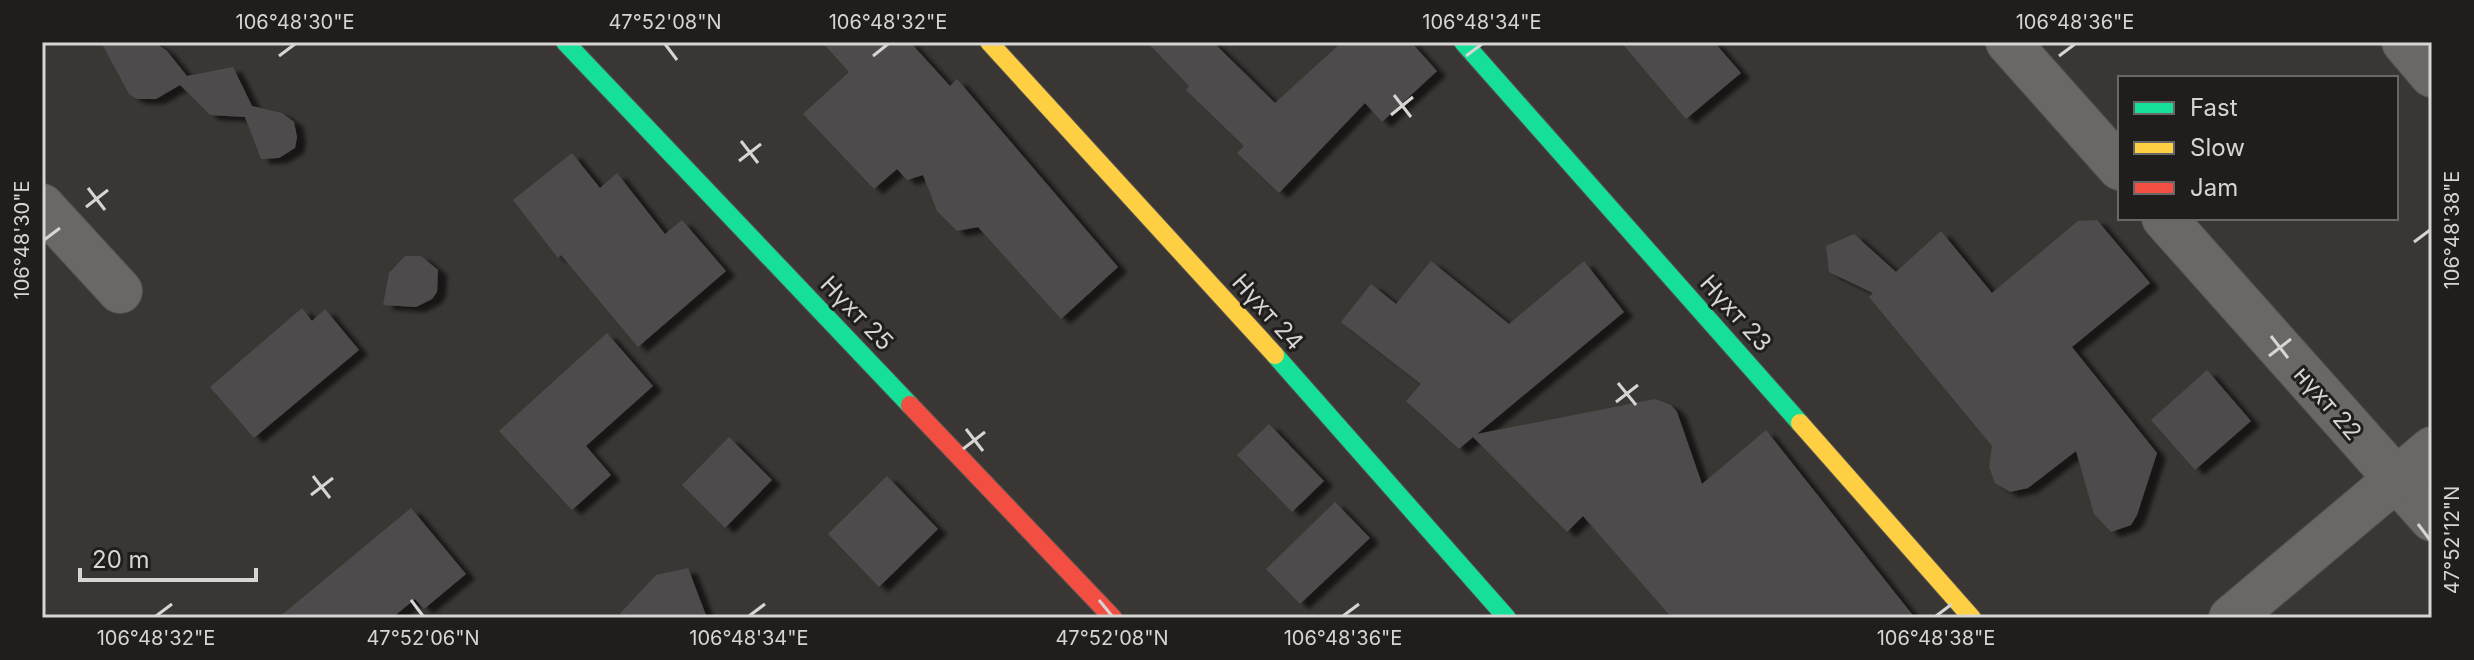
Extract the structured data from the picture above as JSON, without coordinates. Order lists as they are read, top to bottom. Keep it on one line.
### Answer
{"streets":{"street":["Нүхт 24","Нүхт 25","Нүхт 23","нүхт 22"]},"legend":["Fast","Slow","Jam"],"scale_bar":"20 m","coordinates":["106°48'30\"E","47°52'08\"N","106°48'32\"E","106°48'34\"E","106°48'36\"E","106°48'38\"E","47°52'12\"N","47°52'06\"N"]}
